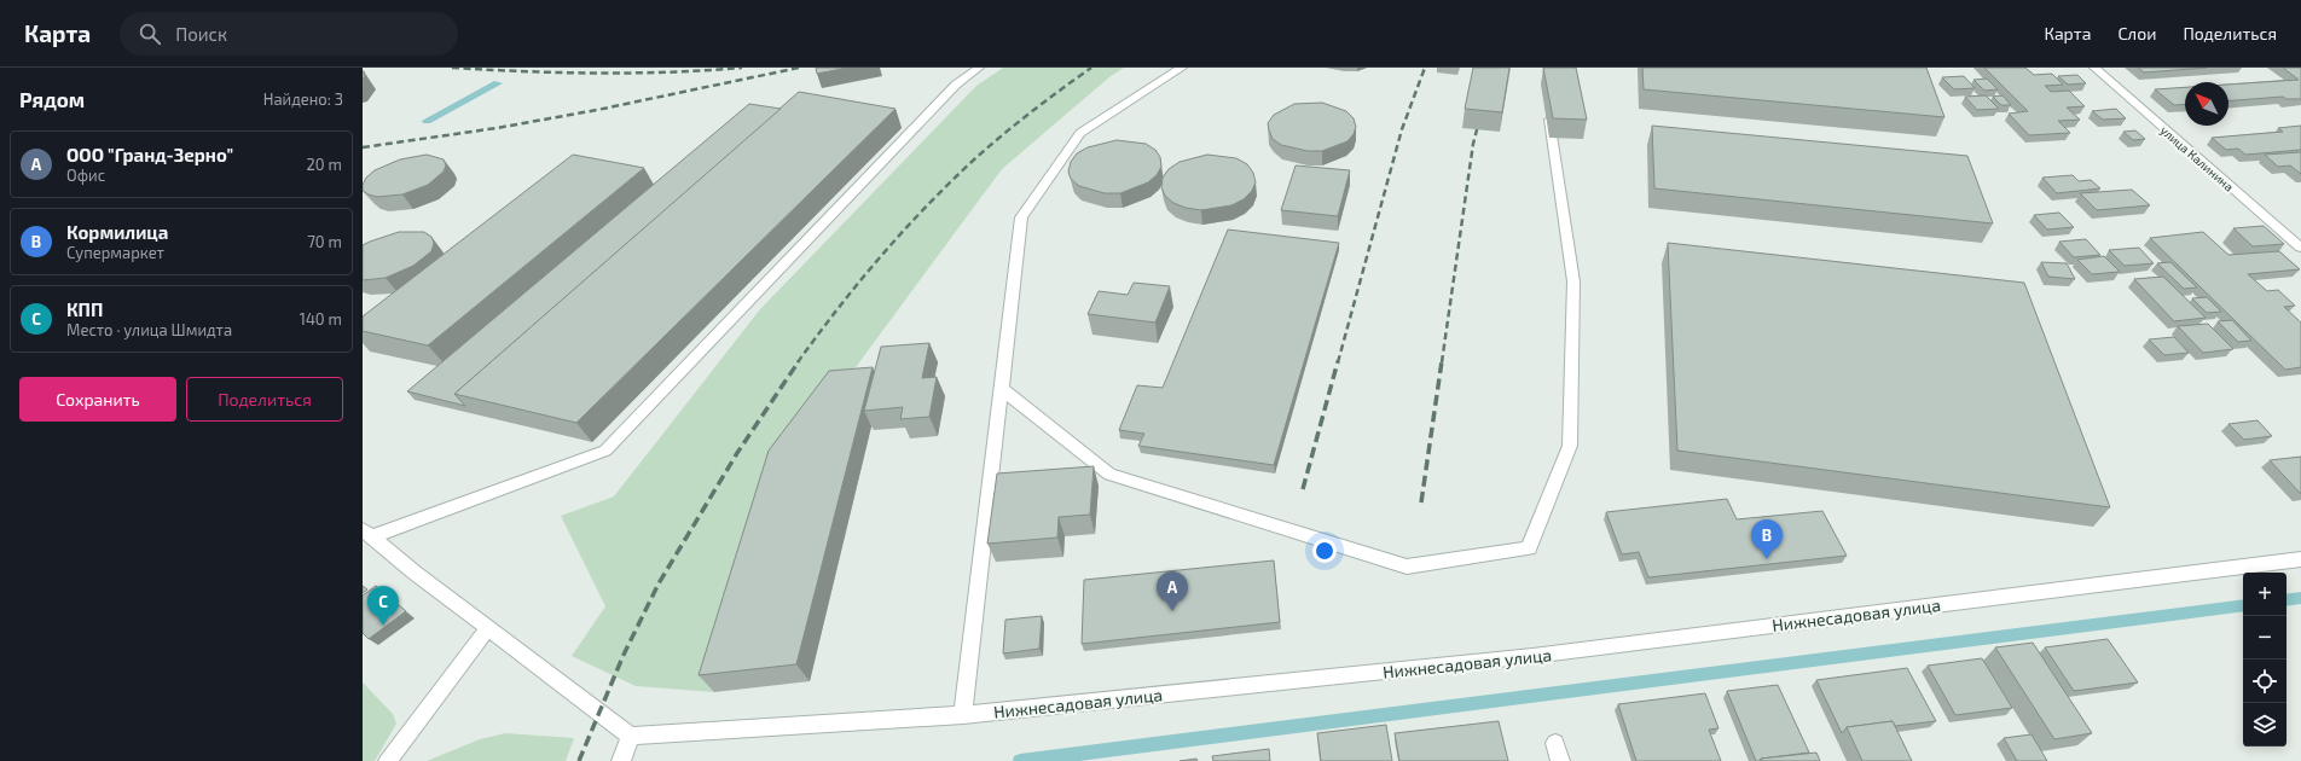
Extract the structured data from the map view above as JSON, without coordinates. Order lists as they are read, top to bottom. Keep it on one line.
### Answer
{"streets":{"street":["улица Калинина","Нижнесадовая улица"]},"north":"top left","page":{"header":"Карта","search":"Поиск","nav":["Карта","Слои","Поделиться"],"heading":["Рядом","Найдено: 3"],"list":[{"mark":"A","name":"ООО \"Гранд-Зерно\"","note":"Офис","value":"20 m"},{"mark":"B","name":"Кормилица","note":"Супермаркет","value":"70 m"},{"mark":"C","name":"КПП","note":"Место · улица Шмидта","value":"140 m"}],"buttons":["Сохранить","Поделиться"],"pins":["B","A","C"],"map_buttons":["+","−"]}}
